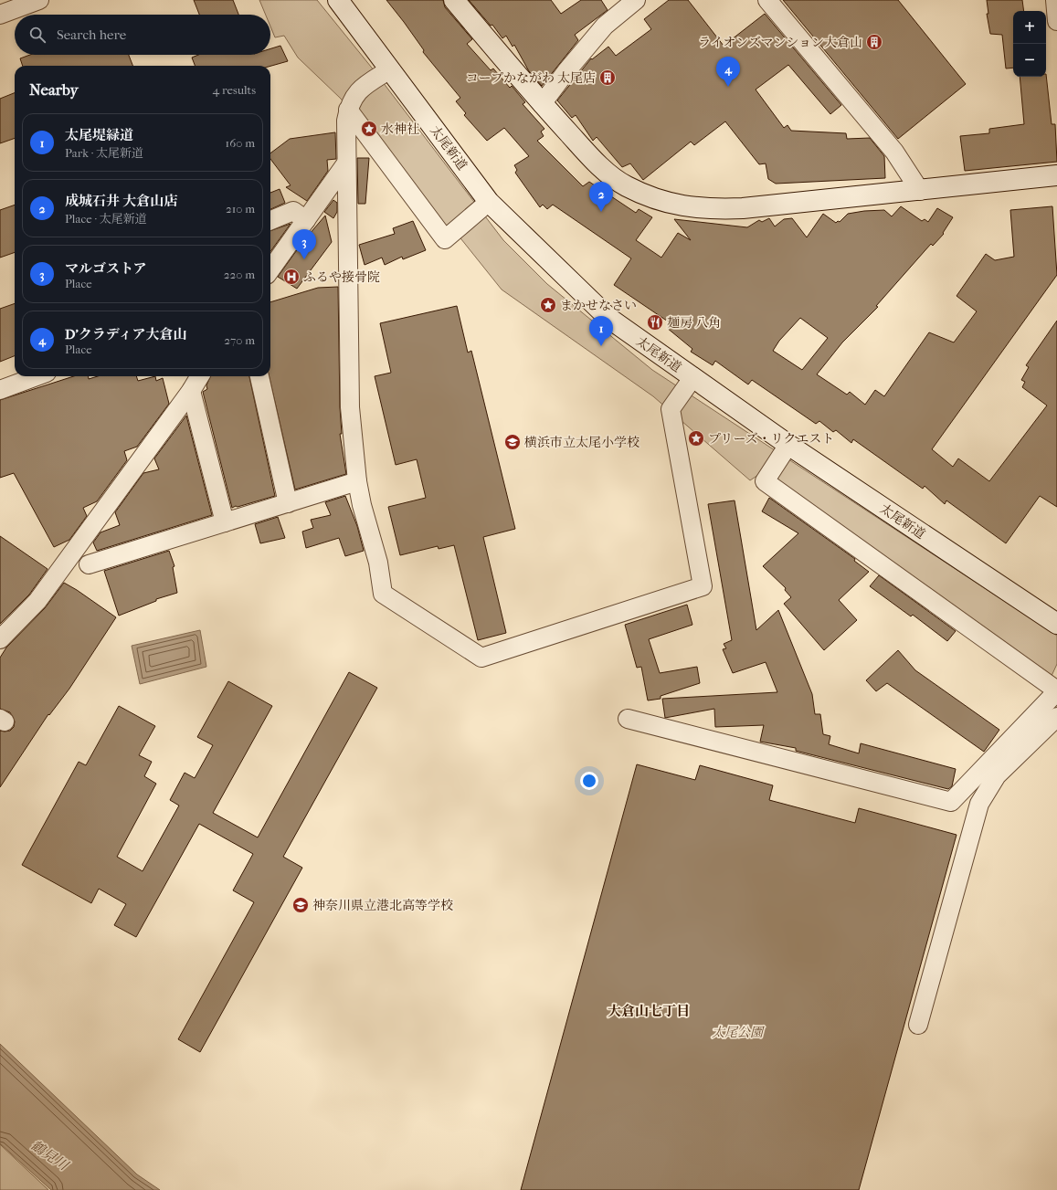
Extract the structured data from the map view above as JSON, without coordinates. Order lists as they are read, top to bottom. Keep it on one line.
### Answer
{"streets":{"street":["太尾新道"]},"districts":["大倉山七丁目"],"water":["鶴見川"],"parks":["太尾公園"],"places":{"building":["ライオンズマンション大倉山","コープかながわ 太尾店"],"place":["水神社","まかせなさい","プリーズ・リクエスト"],"hospital":["ふるや接骨院"],"restaurant":["麺房 八角"],"school or university":["横浜市立太尾小学校","神奈川県立港北高等学校"]},"page":{"map_buttons":["+","−"],"search":"Search here","pins":["4","2","3","1"],"heading":["Nearby","4 results"],"list":[{"mark":"1","name":"太尾堤緑道","note":"Park · 太尾新道","value":"160 m"},{"mark":"2","name":"成城石井 大倉山店","note":"Place · 太尾新道","value":"210 m"},{"mark":"3","name":"マルゴストア","note":"Place","value":"220 m"},{"mark":"4","name":"D'クラディア大倉山","note":"Place","value":"270 m"}]}}
